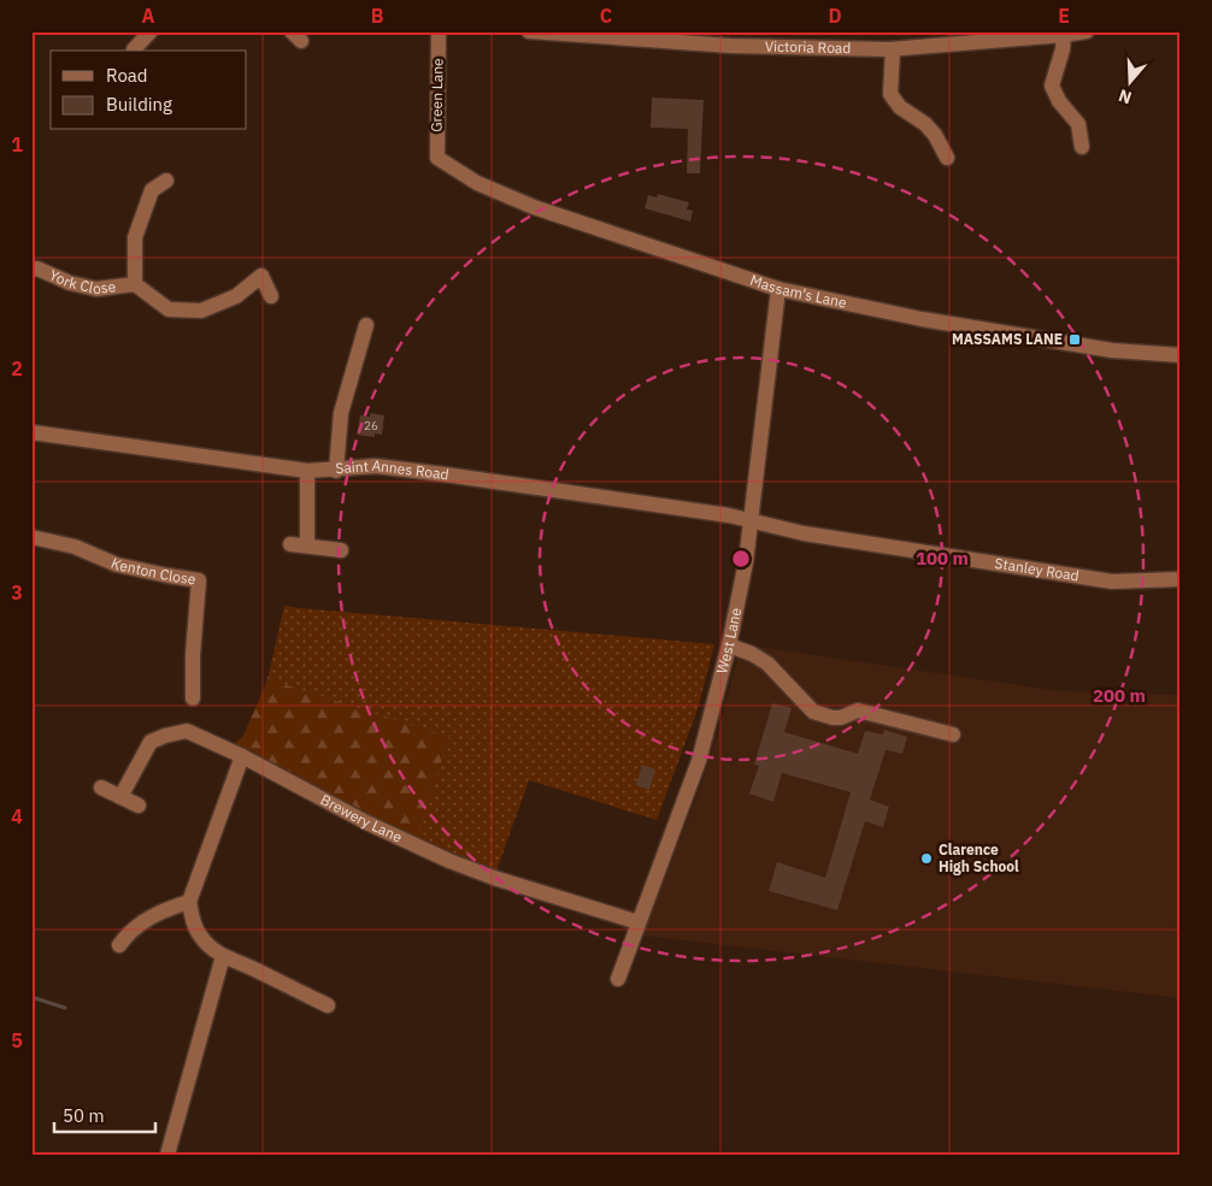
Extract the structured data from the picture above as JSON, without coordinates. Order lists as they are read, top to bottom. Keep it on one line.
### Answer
{"streets":{"street":["Victoria Road","Green Lane","York Close","Massam's Lane","Saint Annes Road","Stanley Road","Kenton Close","West Lane","Brewery Lane"]},"crossings":[["Green Lane","Massam's Lane"],["Massam's Lane","West Lane"],["Saint Annes Road","Stanley Road"],["Saint Annes Road","West Lane"],["Stanley Road","West Lane"],["West Lane","Brewery Lane"]],"places":{"transit":["MASSAMS LANE"],"other":["Clarence High School"]},"house_numbers":["26"],"legend":["Road","Building"],"scale_bar":"50 m","north":"bottom","grid":{"columns":["A","B","C","D","E"],"rows":["1","2","3","4","5"]},"rings":["100 m","200 m"]}
